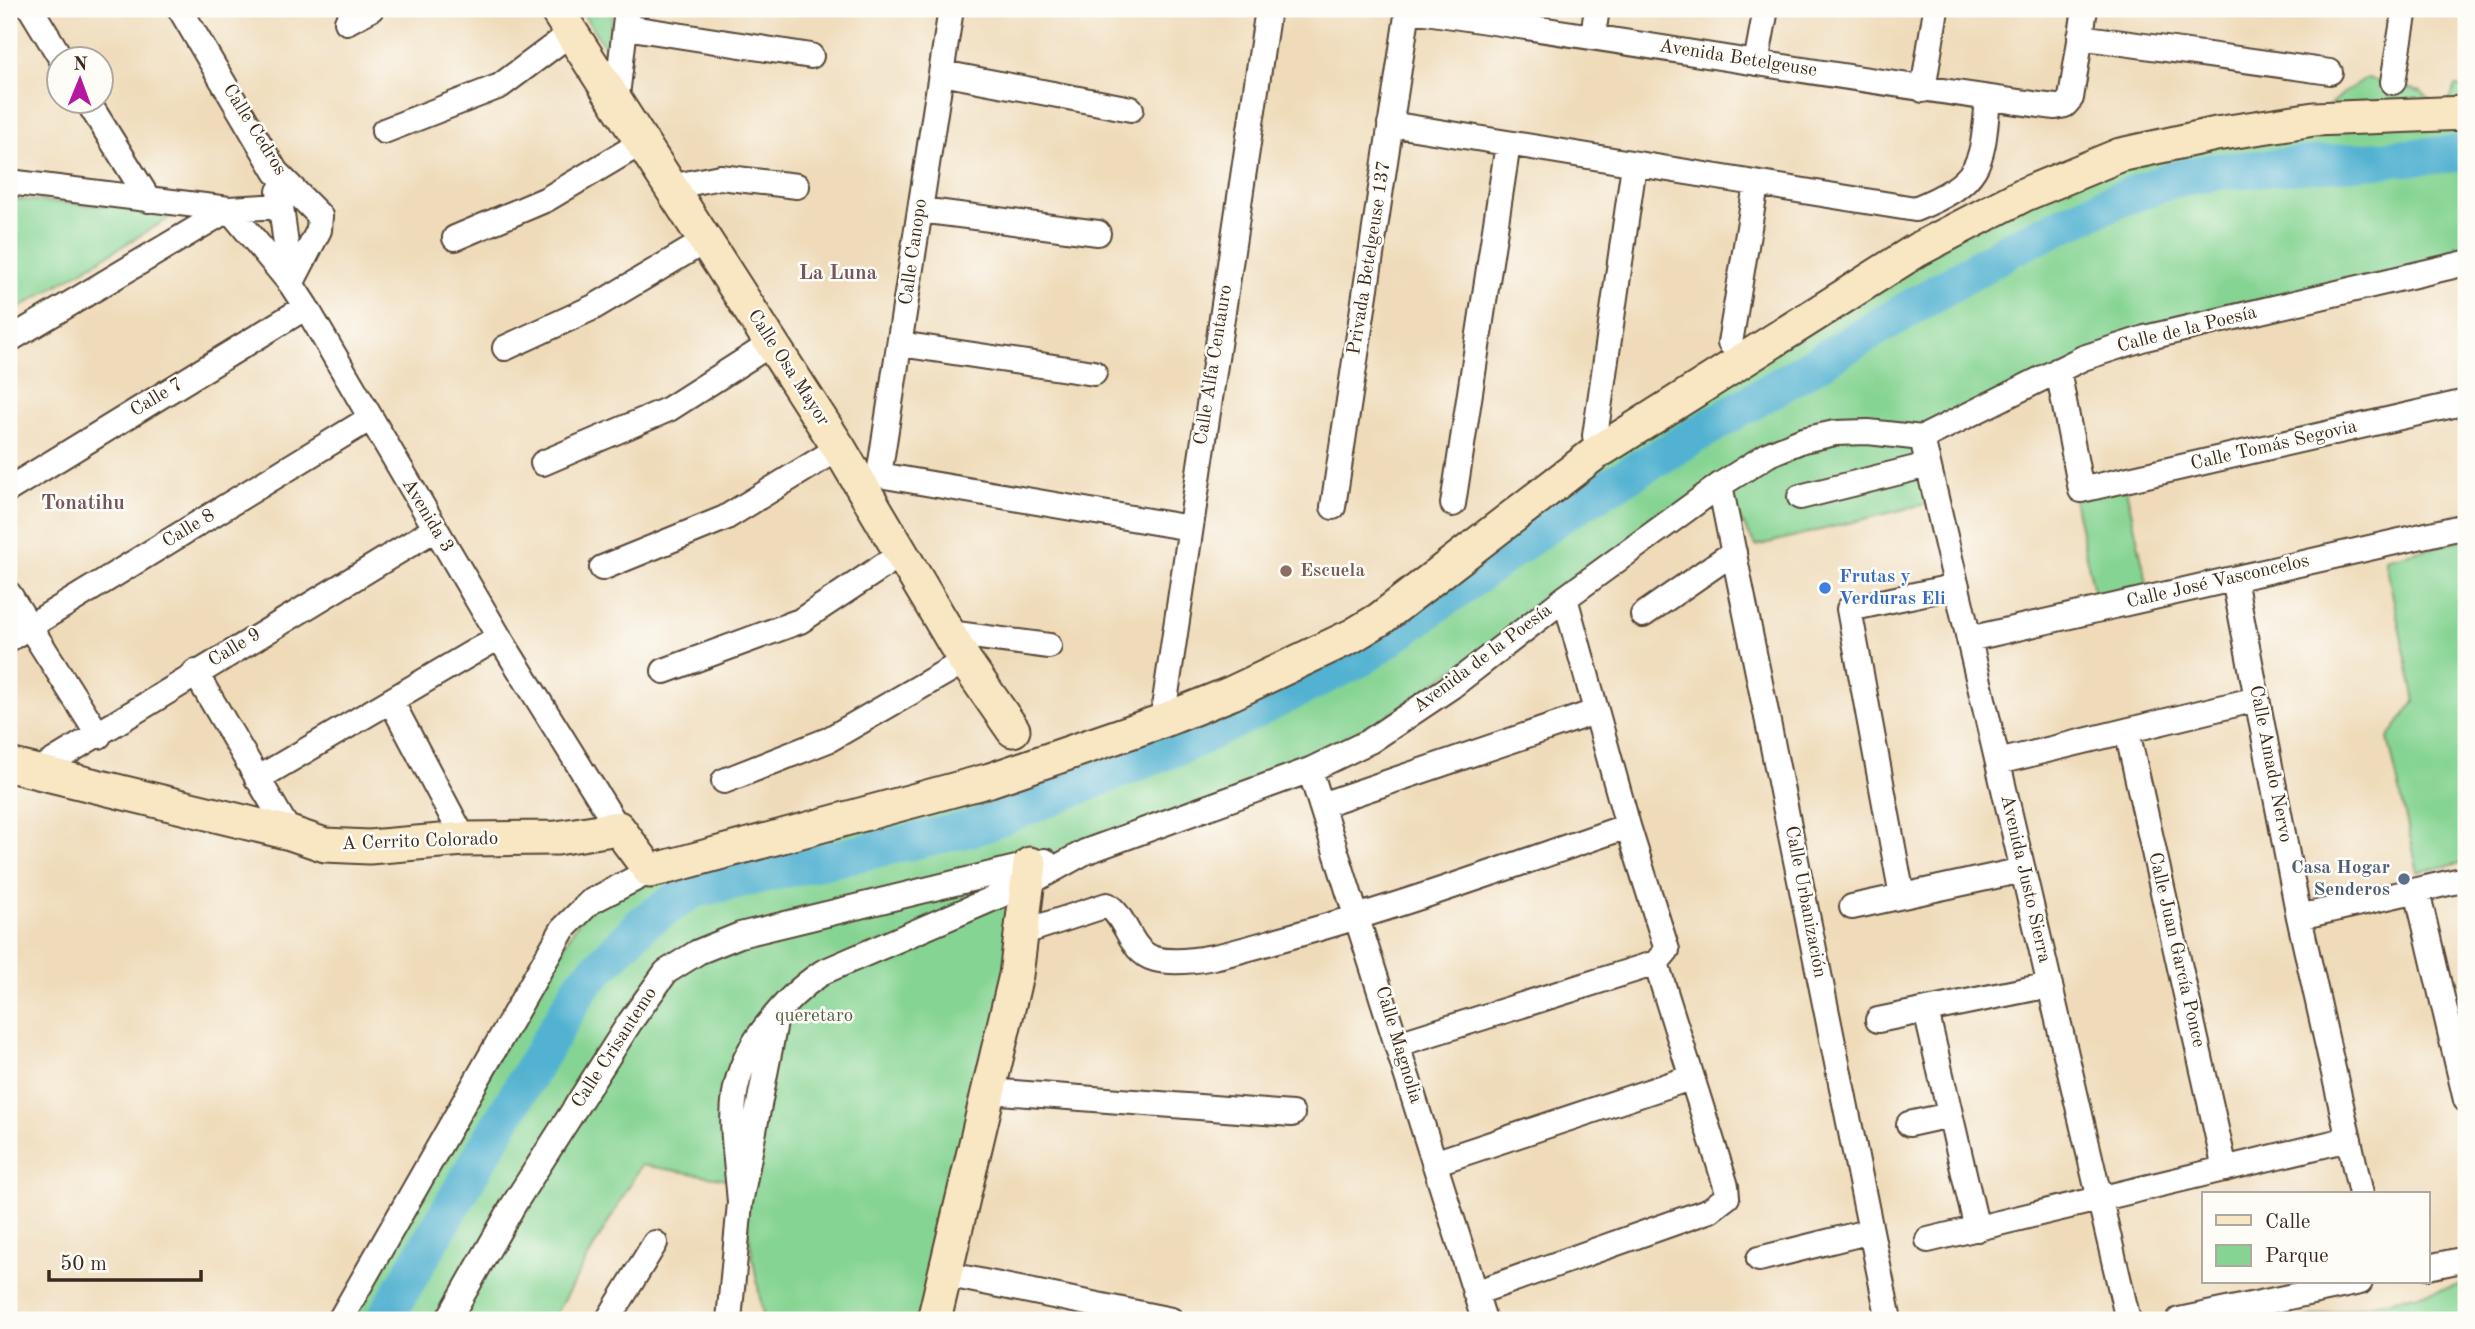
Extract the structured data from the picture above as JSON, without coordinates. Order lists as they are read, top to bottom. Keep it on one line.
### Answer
{"streets":{"main road":["Calle Osa Mayor","A Cerrito Colorado"],"street":["Avenida Betelgeuse","Calle Cedros","Calle Canopo","Privada Betelgeuse 137","Calle de la Poesía","Calle Alfa Centauro","Calle 7","Calle Tomás Segovia","Avenida 3","Calle 8","Calle José Vasconcelos","Calle 9","Avenida de la Poesía","Calle Amado Nervo","Avenida Justo Sierra","Calle Urbanización","Calle Juan García Ponce","Calle Magnolia","Calle Crisantemo"]},"crossings":[["Avenida Betelgeuse","Privada Betelgeuse 137"],["Calle Cedros","Avenida 3"],["Calle Canopo","Calle Osa Mayor"],["Calle de la Poesía","Calle Tomás Segovia"],["Calle de la Poesía","Avenida de la Poesía"],["Calle de la Poesía","Avenida Justo Sierra"],["Calle 7","Avenida 3"],["Avenida 3","Calle 8"],["Avenida 3","Calle 9"],["Avenida 3","A Cerrito Colorado"],["Calle José Vasconcelos","Calle Amado Nervo"],["Calle José Vasconcelos","Avenida Justo Sierra"],["Calle 9","A Cerrito Colorado"],["Avenida de la Poesía","Avenida Justo Sierra"],["Avenida de la Poesía","Calle Urbanización"],["Avenida de la Poesía","Calle Magnolia"],["Avenida de la Poesía","Calle Crisantemo"]],"districts":["La Luna","Tonatihu"],"parks":["queretaro"],"places":["Escuela","Frutas y Verduras Eli","Casa Hogar Senderos"],"legend":["Calle","Parque"],"scale_bar":"50 m","north":"top"}
